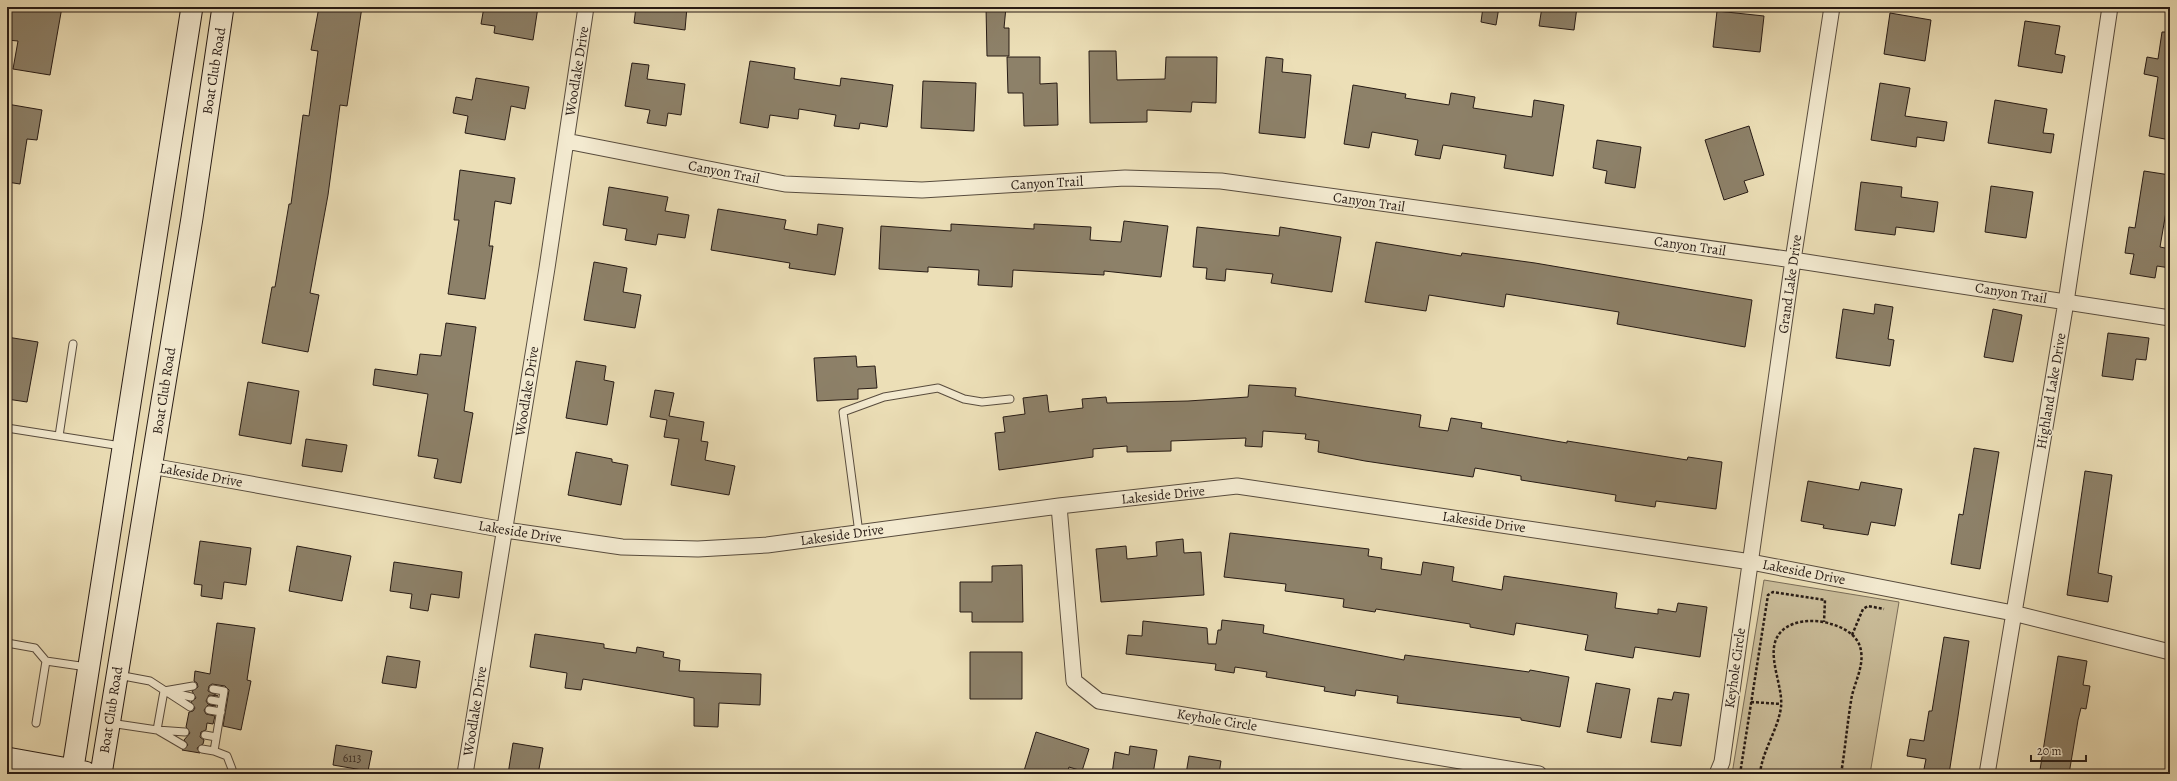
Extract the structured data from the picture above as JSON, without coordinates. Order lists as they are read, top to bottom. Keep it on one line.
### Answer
{"streets":{"main road":["Boat Club Road"],"street":["Woodlake Drive","Canyon Trail","Grand Lake Drive","Highland Lake Drive","Lakeside Drive","Keyhole Circle"]},"crossings":[["Boat Club Road","Lakeside Drive"],["Woodlake Drive","Canyon Trail"],["Woodlake Drive","Lakeside Drive"],["Canyon Trail","Grand Lake Drive"],["Canyon Trail","Highland Lake Drive"],["Grand Lake Drive","Lakeside Drive"],["Grand Lake Drive","Keyhole Circle"],["Highland Lake Drive","Lakeside Drive"],["Lakeside Drive","Keyhole Circle"]],"house_numbers":["6113"],"scale_bar":"20 m"}
